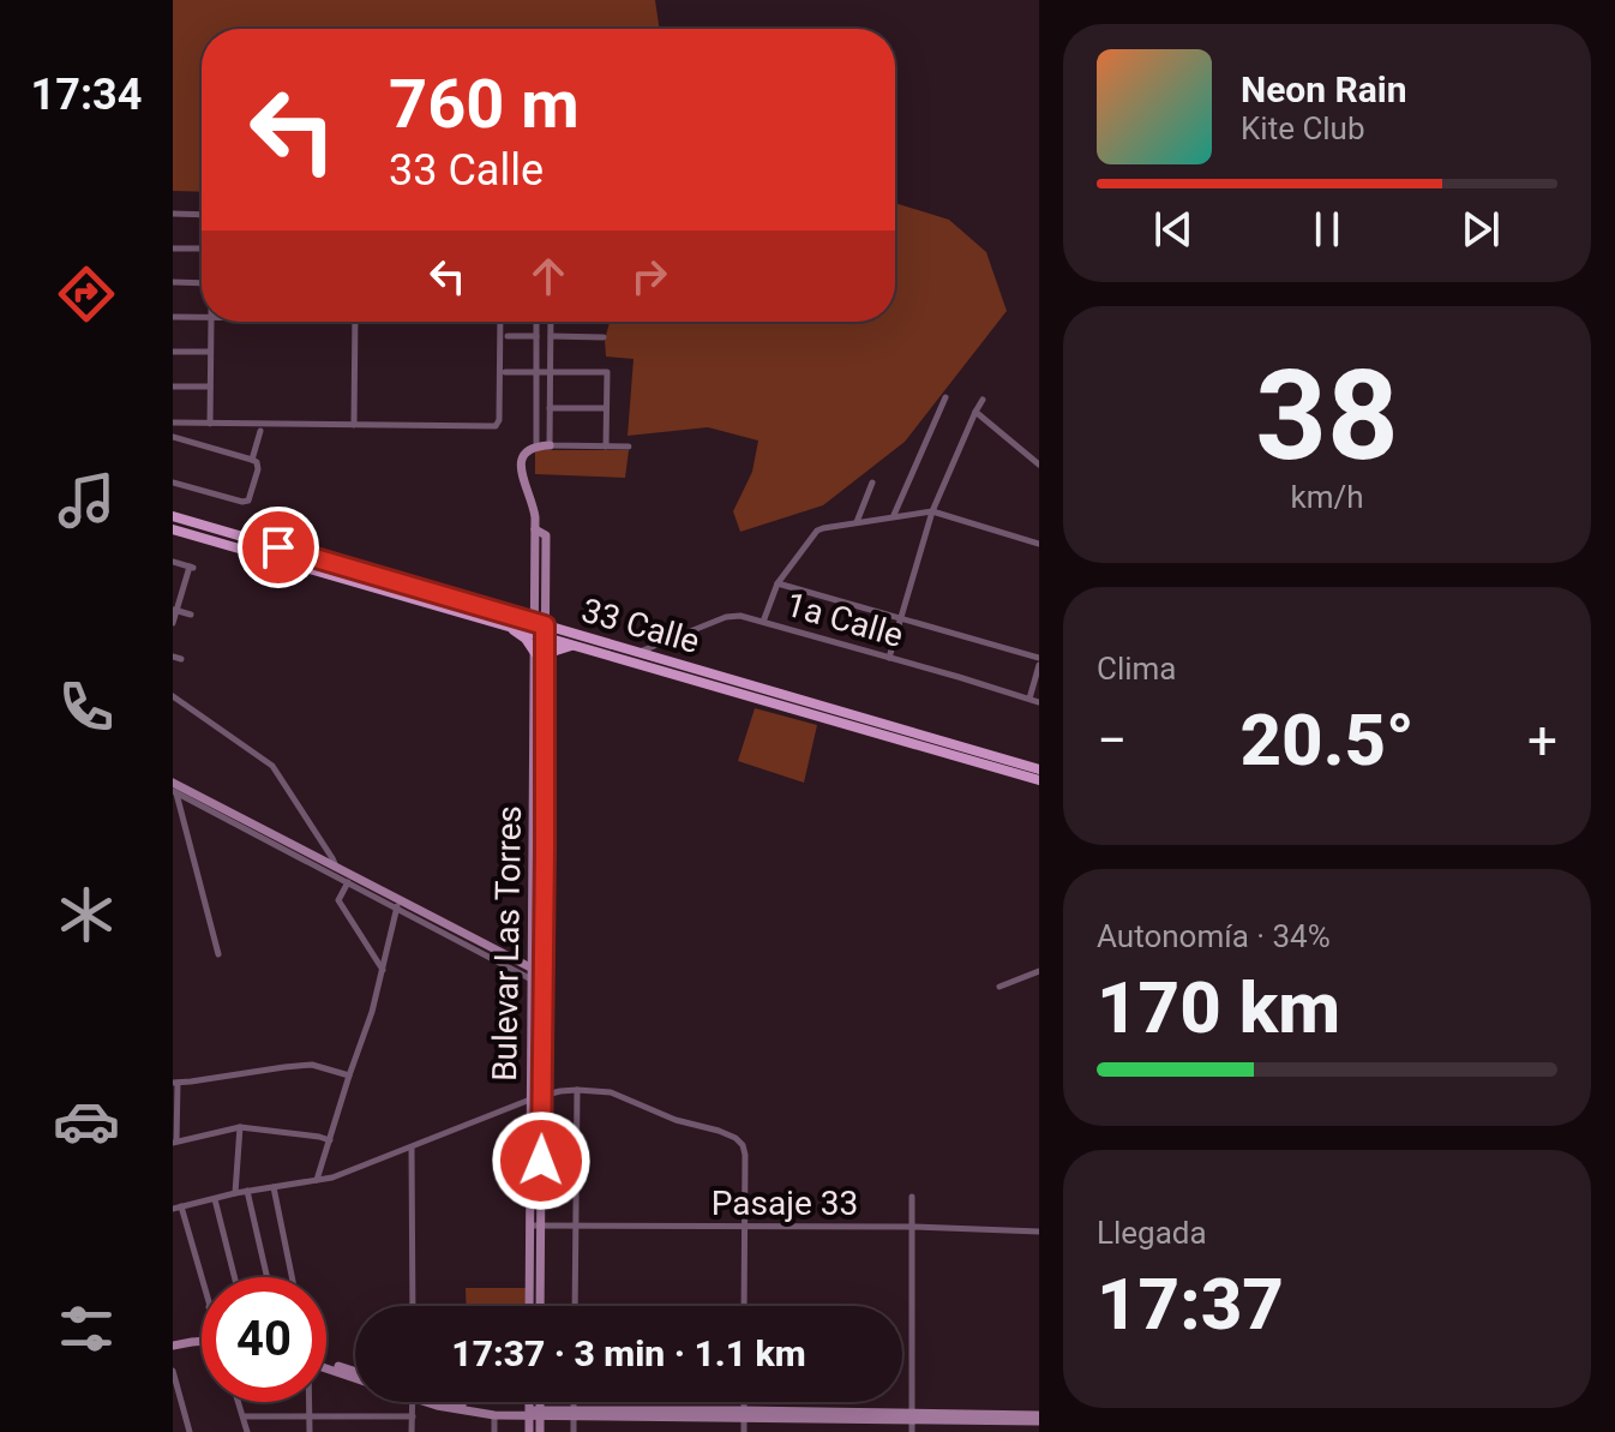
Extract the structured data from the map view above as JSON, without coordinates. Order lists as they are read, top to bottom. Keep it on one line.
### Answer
{"streets":{"main road":["33 Calle"],"street":["1a Calle","Bulevar Las Torres","Pasaje 33"]},"crossings":[["1a Calle","33 Calle"],["33 Calle","Bulevar Las Torres"],["Bulevar Las Torres","Pasaje 33"]],"page":{"tabs":"17:34","turn":["760 m","33 Calle"],"song":["Neon Rain","Kite Club"],"tile":[["38","km/h"],"Clima",["Autonomía · 34%","170 km"],["Llegada","17:37"]],"heat":["−","20.5°","+"],"limit":"40","trip":"17:37 · 3 min · 1.1 km"}}
